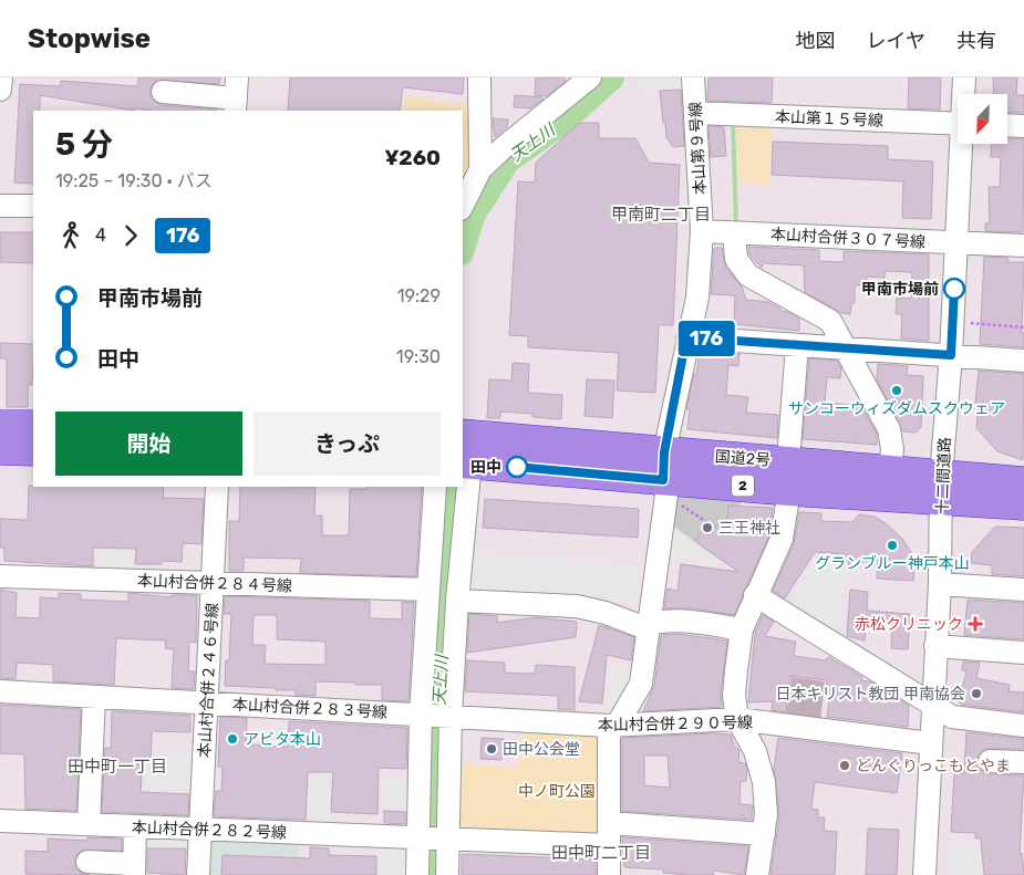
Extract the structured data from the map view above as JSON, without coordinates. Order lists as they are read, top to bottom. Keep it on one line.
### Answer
{"streets":{"highway":["国道2号","2"],"street":["本山第１５号線","本山第９号線","本山村合併３０７号線","十二間道路","本山村合併２８４号線","本山村合併２４６号線","本山村合併２８３号線","本山村合併２９０号線","本山村合併２８２号線"]},"crossings":[["本山第１５号線","本山第９号線"],["本山第９号線","本山村合併３０７号線"],["本山第９号線","国道2号"],["本山第９号線","本山村合併２９０号線"],["本山村合併３０７号線","十二間道路"],["国道2号","十二間道路"],["十二間道路","本山村合併２９０号線"],["本山村合併２８４号線","本山村合併２４６号線"],["本山村合併２４６号線","本山村合併２８３号線"],["本山村合併２４６号線","本山村合併２８２号線"],["本山村合併２８３号線","本山村合併２９０号線"]],"districts":["甲南町二丁目","田中町一丁目","田中町二丁目"],"water":["天上川"],"parks":["中ノ町公園"],"places":{"other":["甲南市場前","サンコーウィズダムスクウェア","田中","三王神社","グランブルー神戸本山","日本キリスト教団 甲南協会","アビタ本山","田中公会堂","どんぐりっこもとやま"],"health":["赤松クリニック"]},"lines":["bus line 176"],"north":"bottom left","page":{"header":"Stopwise","nav":["地図","レイヤ","共有"],"on_map":"176","heading":["5 分","19:25 – 19:30 · バス","¥260"],"legs":["4","176"],"list":[{"name":"甲南市場前","value":"19:29"},{"name":"田中","value":"19:30"}],"buttons":["開始","きっぷ"]}}
